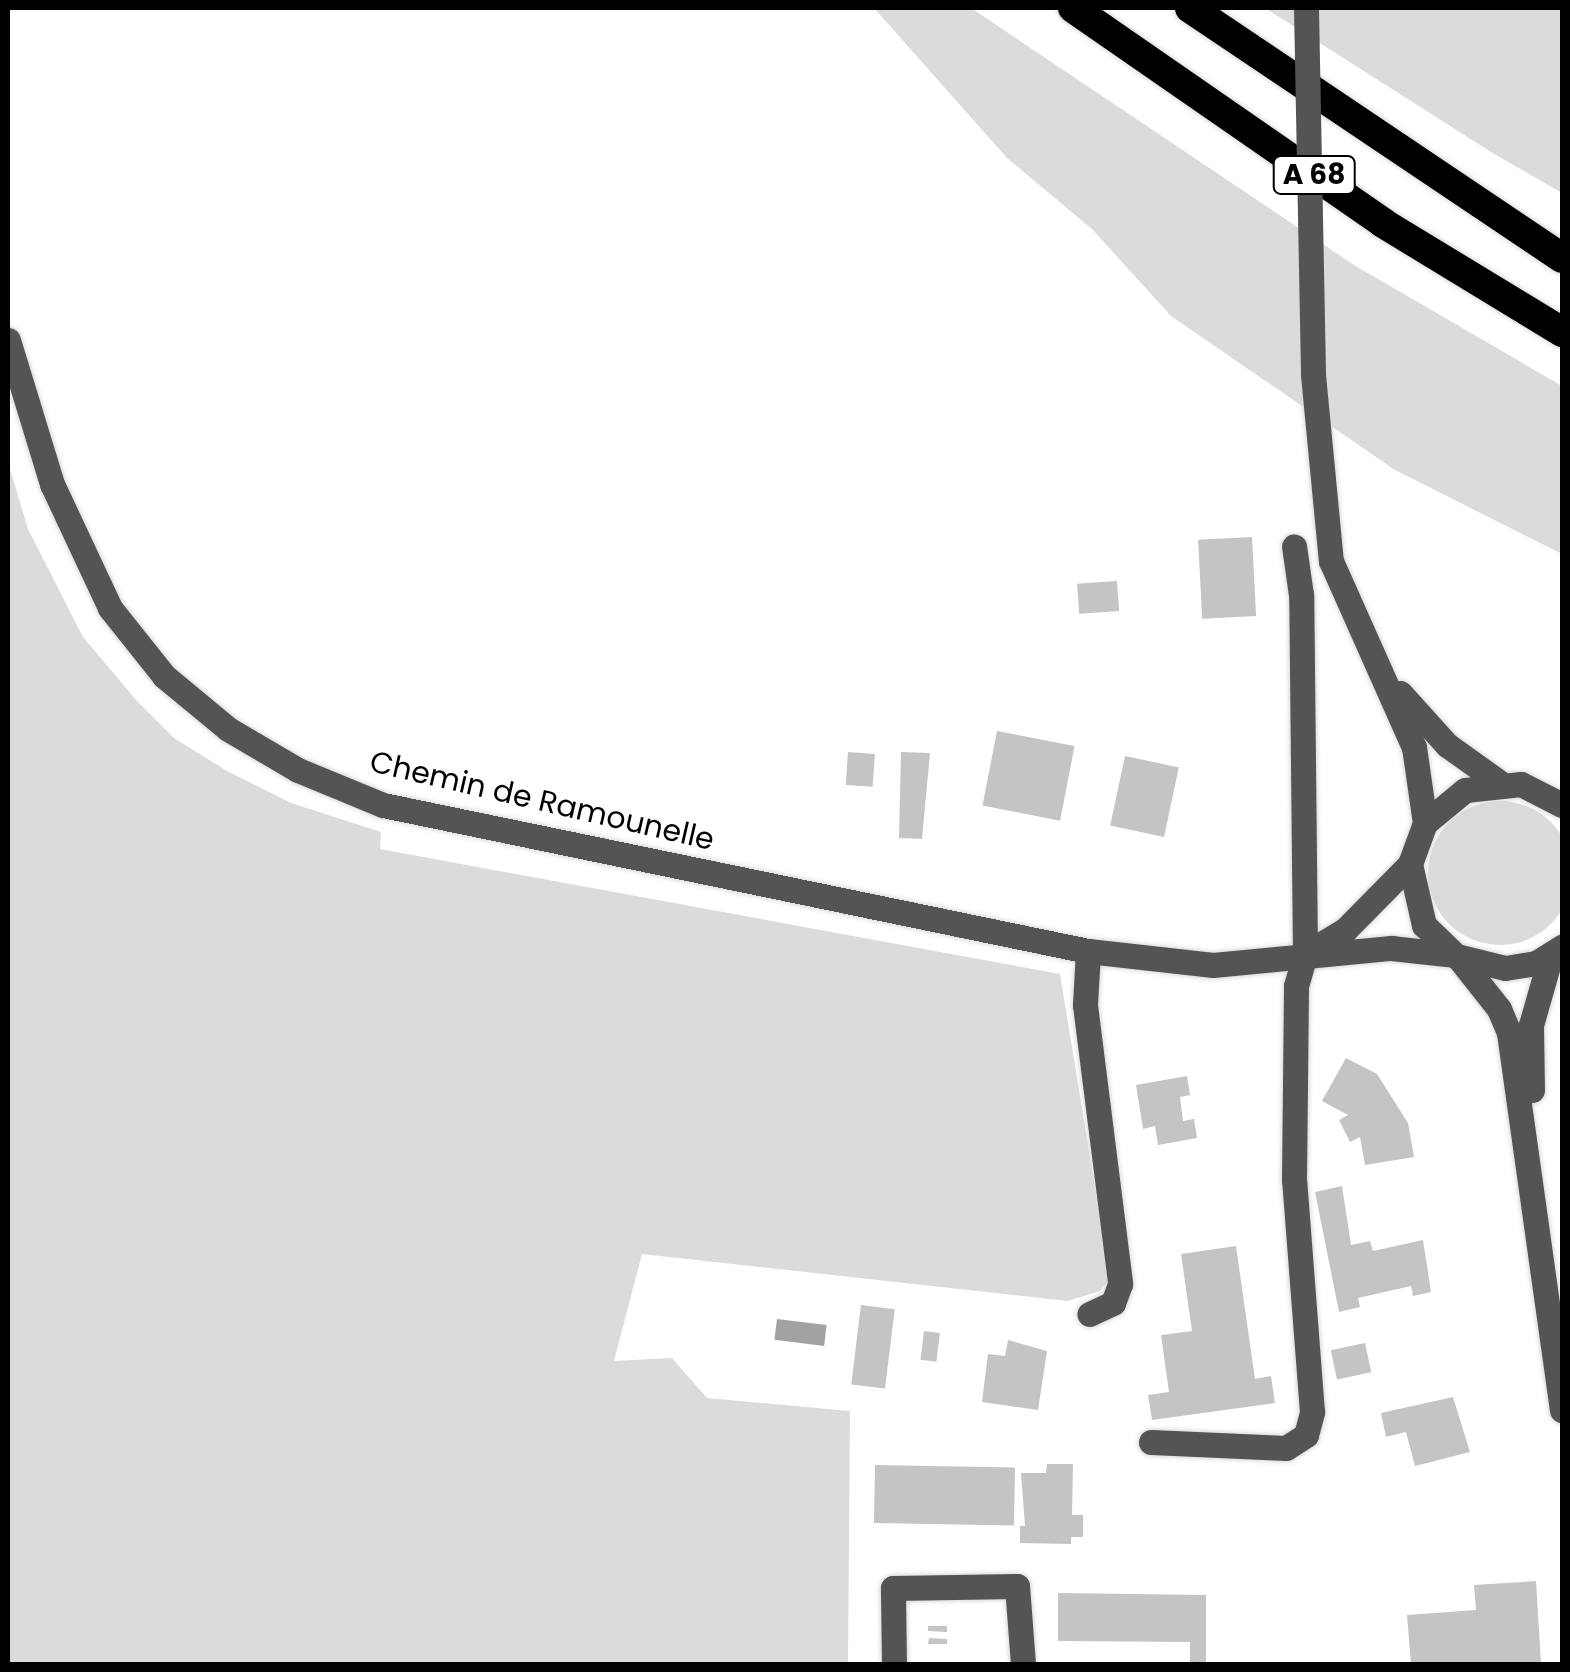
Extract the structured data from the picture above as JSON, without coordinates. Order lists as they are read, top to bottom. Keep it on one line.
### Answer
{"streets":{"highway":["A 68"],"street":["Chemin de Ramounelle"]}}
